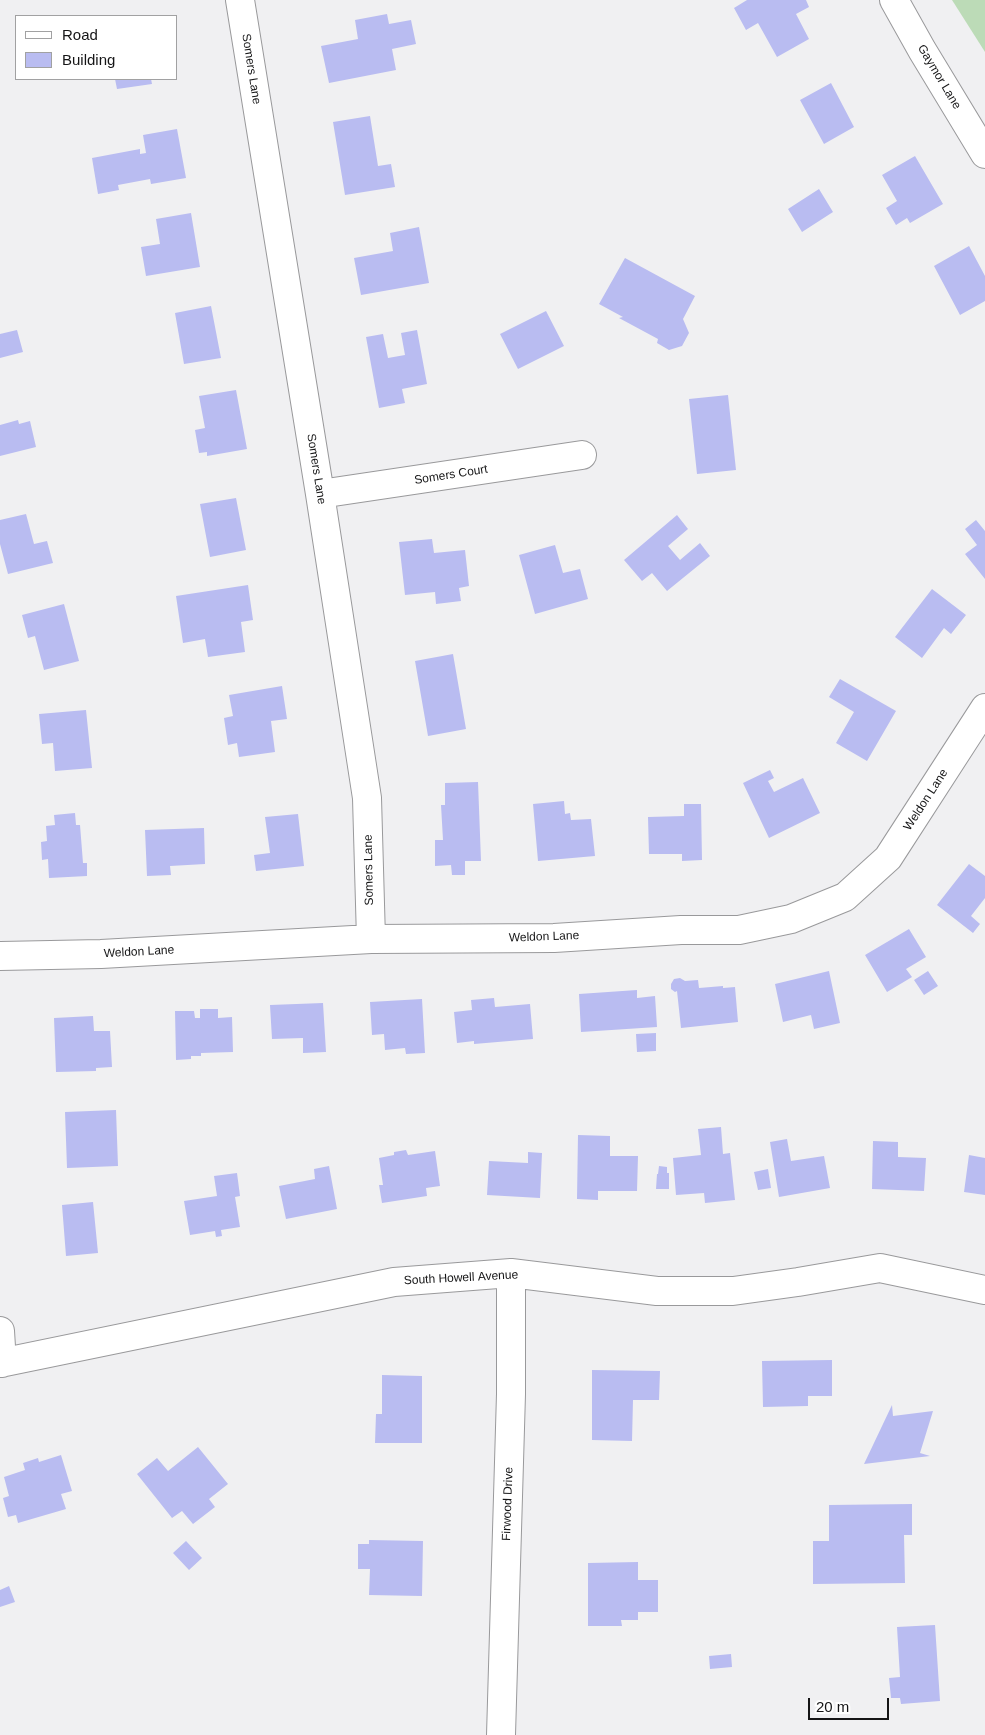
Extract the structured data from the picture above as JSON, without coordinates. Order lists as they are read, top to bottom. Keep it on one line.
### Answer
{"streets":{"street":["Somers Lane","Gaymor Lane","Somers Court","Weldon Lane","South Howell Avenue","Firwood Drive"]},"crossings":[["Somers Lane","Somers Court"],["Somers Lane","Weldon Lane"],["South Howell Avenue","Firwood Drive"]],"legend":["Road","Building"],"scale_bar":"20 m"}
